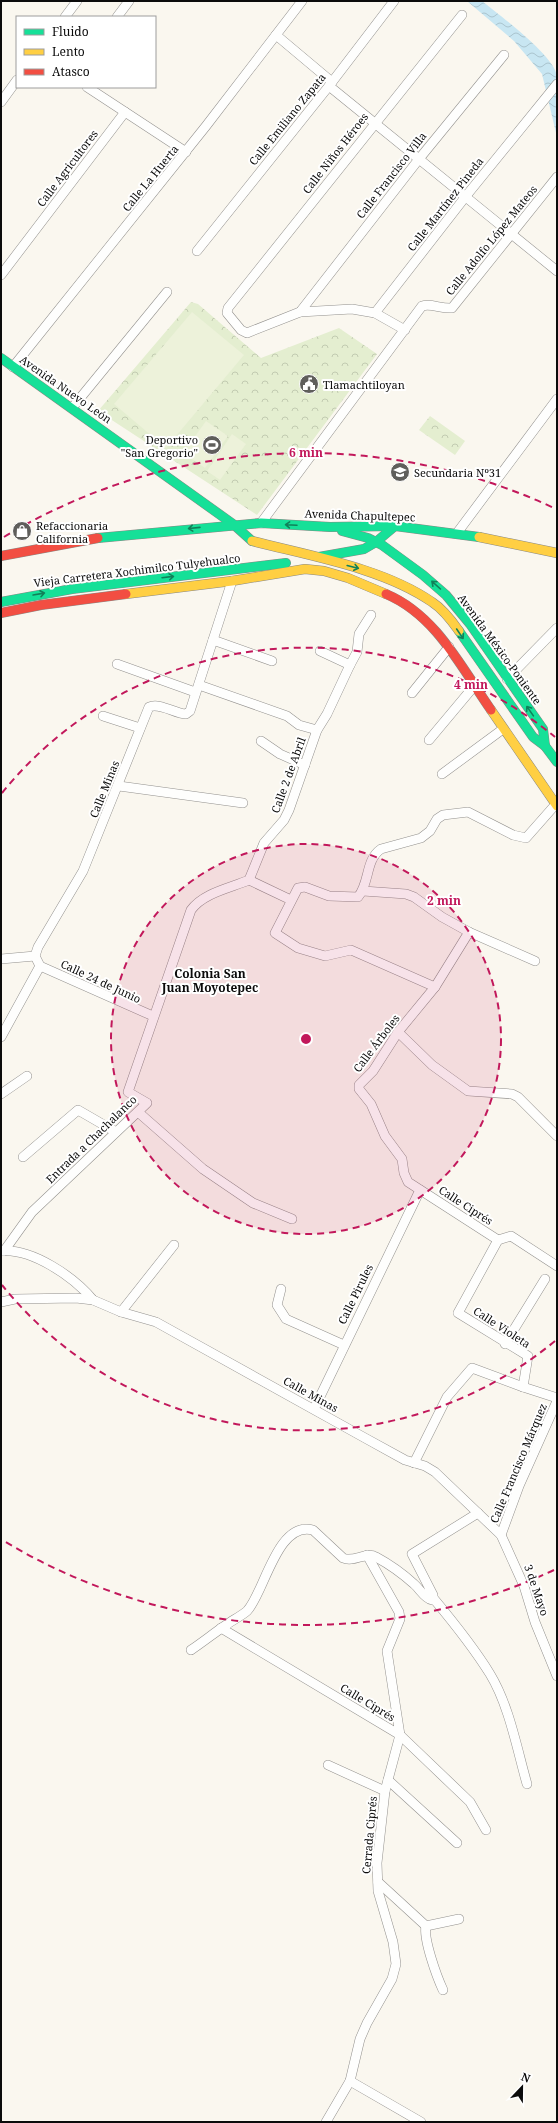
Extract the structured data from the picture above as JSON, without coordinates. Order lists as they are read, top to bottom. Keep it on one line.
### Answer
{"streets":{"main road":["Avenida Nuevo León","Avenida Chapultepec","Vieja Carretera Xochimilco Tulyehualco","Avenida México-Poniente"],"street":["Calle Emiliano Zapata","Calle Niños Héroes","Calle Agricultores","Calle Francisco Villa","Calle La Huerta","Calle Martínez Pineda","Calle Adolfo López Mateos","Calle 2 de Abril","Calle Minas","Calle 24 de Junio","Calle Árboles","Entrada a Chachalanco","Calle Ciprés","Calle Pirules","Calle Violeta","Calle Francisco Márquez","3 de Mayo","Cerrada Ciprés"]},"crossings":[["Calle Niños Héroes","Calle Francisco Villa"],["Calle La Huerta","Avenida Nuevo León"],["Calle Adolfo López Mateos","Avenida Chapultepec"],["Avenida Nuevo León","Avenida Chapultepec"],["Avenida Nuevo León","Avenida México-Poniente"],["Vieja Carretera Xochimilco Tulyehualco","Avenida México-Poniente"],["Calle Minas","Calle Pirules"],["Calle Minas","Calle Francisco Márquez"],["Calle Minas","3 de Mayo"],["Calle 24 de Junio","Entrada a Chachalanco"],["Calle Árboles","Calle Ciprés"],["Calle Árboles","Calle Pirules"],["Calle Ciprés","Calle Pirules"],["Calle Ciprés","Calle Violeta"],["Calle Ciprés","Cerrada Ciprés"],["Calle Francisco Márquez","3 de Mayo"]],"districts":["Colonia San Juan Moyotepec"],"places":{"public building":["Tlamachtiloyan"],"sports":["Deportivo \"San Gregorio\""],"school or university":["Secundaria Nº31"],"shop":["Refaccionaria California"]},"legend":["Fluido","Lento","Atasco"],"north":"top","rings":["6 min","4 min","2 min"]}
